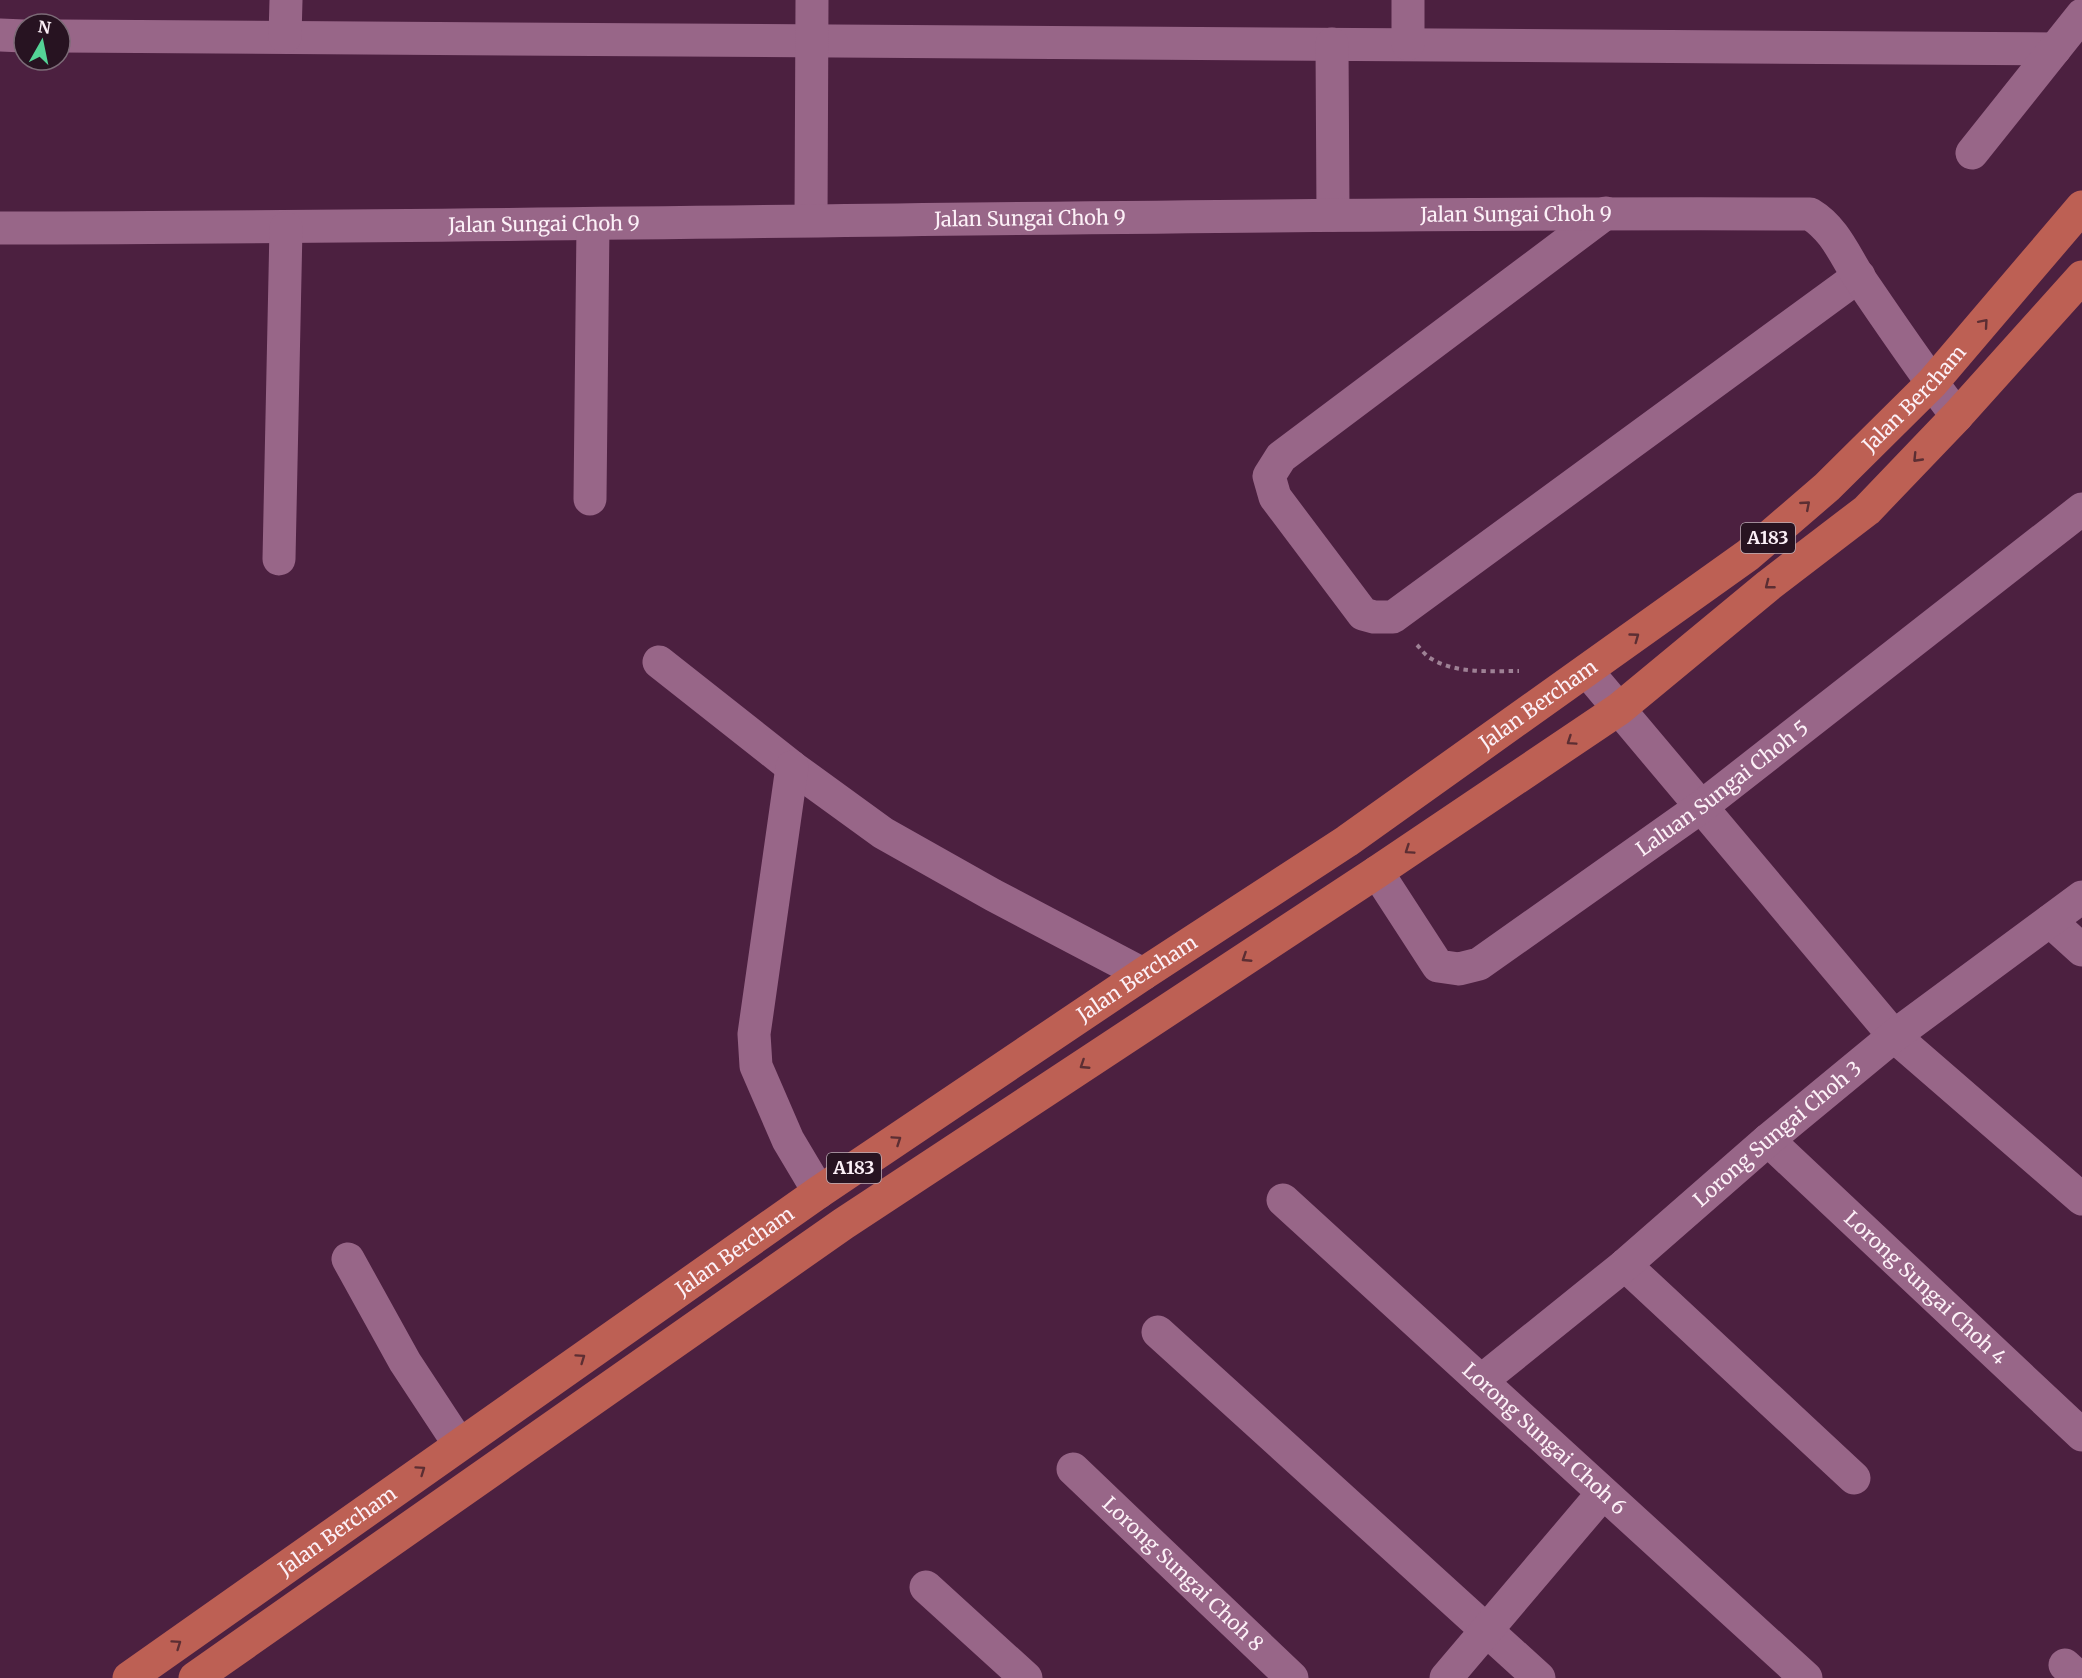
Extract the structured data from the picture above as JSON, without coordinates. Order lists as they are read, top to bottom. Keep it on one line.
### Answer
{"streets":{"main road":["Jalan Bercham","A183"],"street":["Jalan Sungai Choh 9","Laluan Sungai Choh 5","Lorong Sungai Choh 3","Lorong Sungai Choh 4","Lorong Sungai Choh 6","Lorong Sungai Choh 8"]},"crossings":[["Jalan Sungai Choh 9","Jalan Bercham"],["Jalan Bercham","Laluan Sungai Choh 5"],["Lorong Sungai Choh 3","Lorong Sungai Choh 4"],["Lorong Sungai Choh 3","Lorong Sungai Choh 6"]],"north":"top"}
